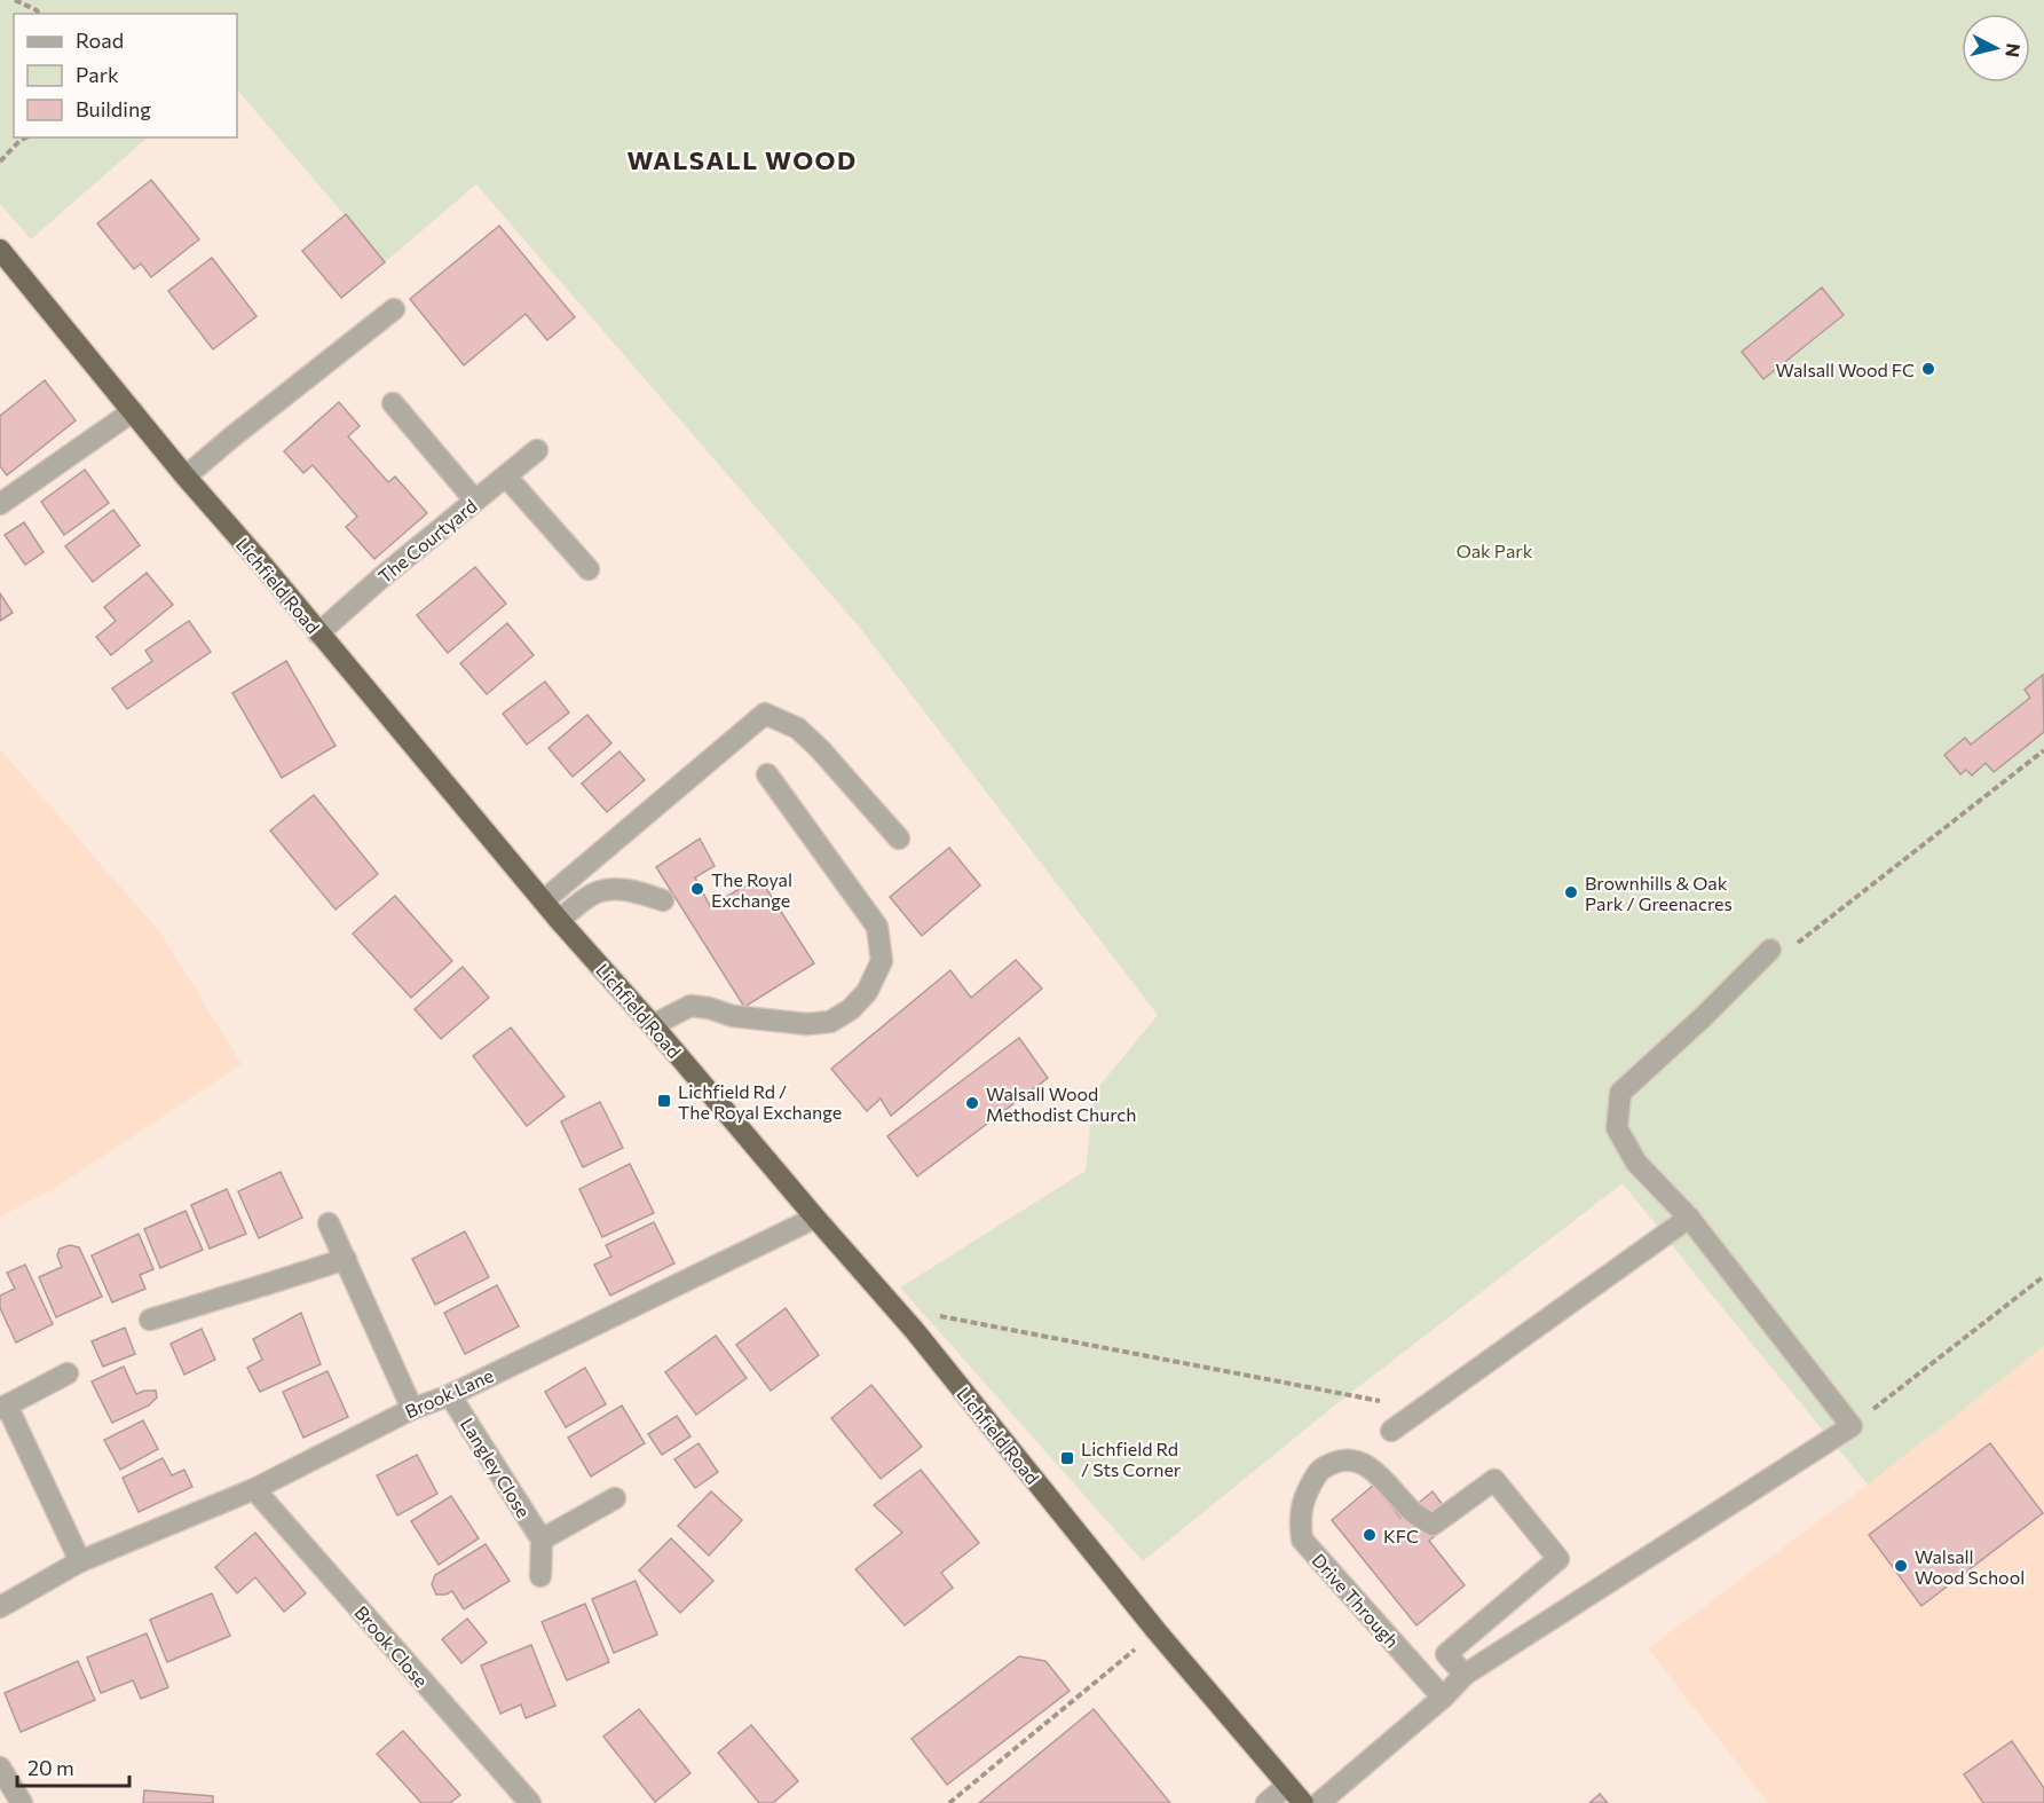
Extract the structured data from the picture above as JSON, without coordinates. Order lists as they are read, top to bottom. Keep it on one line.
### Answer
{"streets":{"highway":["Lichfield Road"],"street":["The Courtyard","Brook Lane","Langley Close","Drive Through","Brook Close"]},"crossings":[["The Courtyard","Lichfield Road"],["Lichfield Road","Brook Lane"],["Brook Lane","Langley Close"],["Brook Lane","Brook Close"]],"districts":["WALSALL WOOD"],"parks":["Oak Park"],"places":{"other":["Walsall Wood FC","The Royal Exchange","Brownhills & Oak Park / Greenacres","Walsall Wood Methodist Church","KFC","Walsall Wood School"],"transit":["Lichfield Rd / The Royal Exchange","Lichfield Rd / Sts Corner"]},"legend":["Road","Park","Building"],"scale_bar":"20 m","north":"right"}
